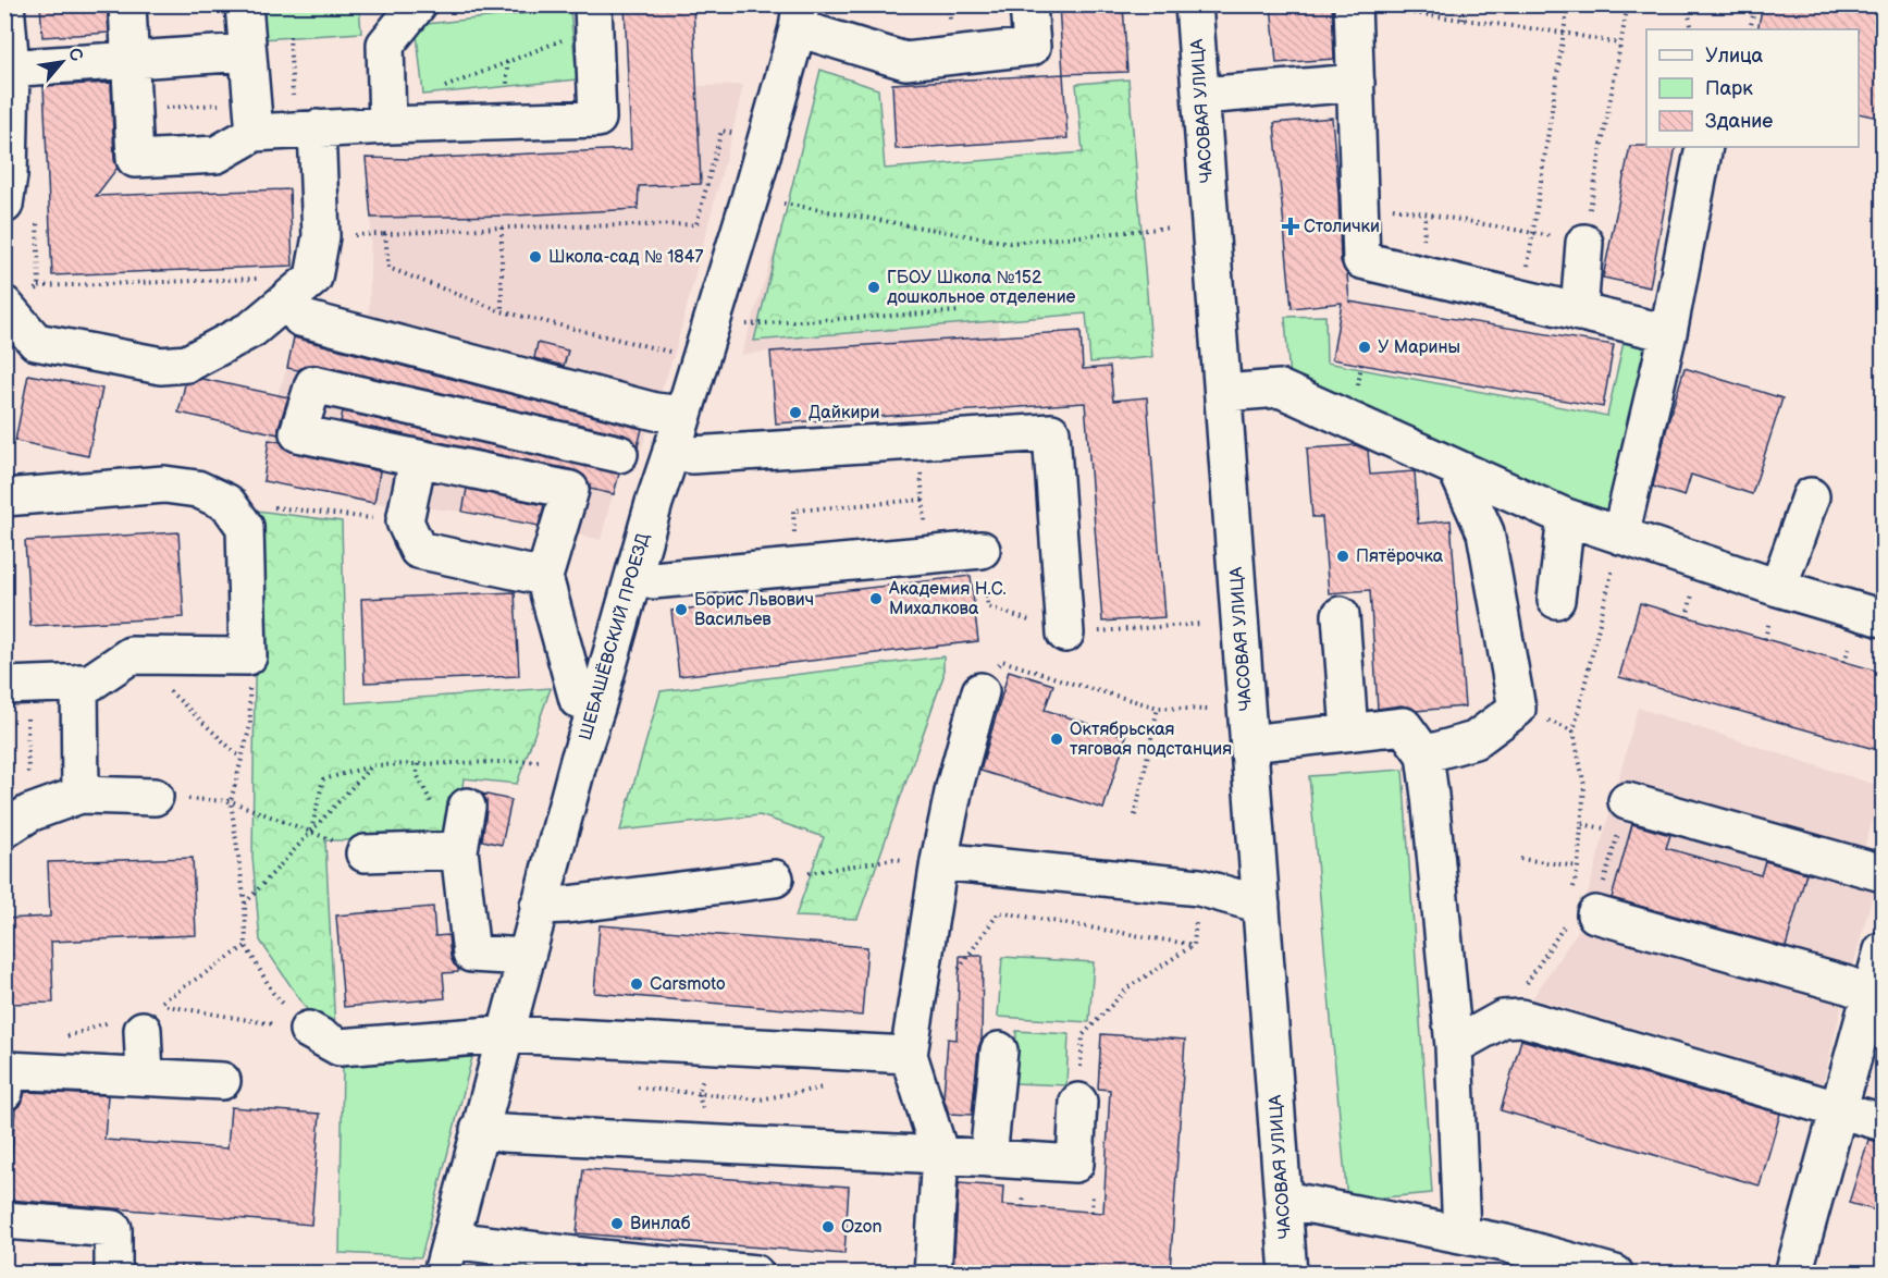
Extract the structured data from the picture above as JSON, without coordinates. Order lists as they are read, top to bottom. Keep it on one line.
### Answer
{"streets":{"street":["ЧАСОВАЯ УЛИЦА","ШЕБАШЁВСКИЙ ПРОЕЗД"]},"places":{"health":["Столички"],"other":["Школа-сад № 1847","ГБОУ Школа №152 дошкольное отделение","У Марины","Дайкири","Пятёрочка","Академия Н.С. Михалкова","Борис Львович Васильев","Октябрьская тяговая подстанция","Carsmoto","Винлаб","Ozon"]},"legend":["Улица","Парк","Здание"],"north":"top right"}
